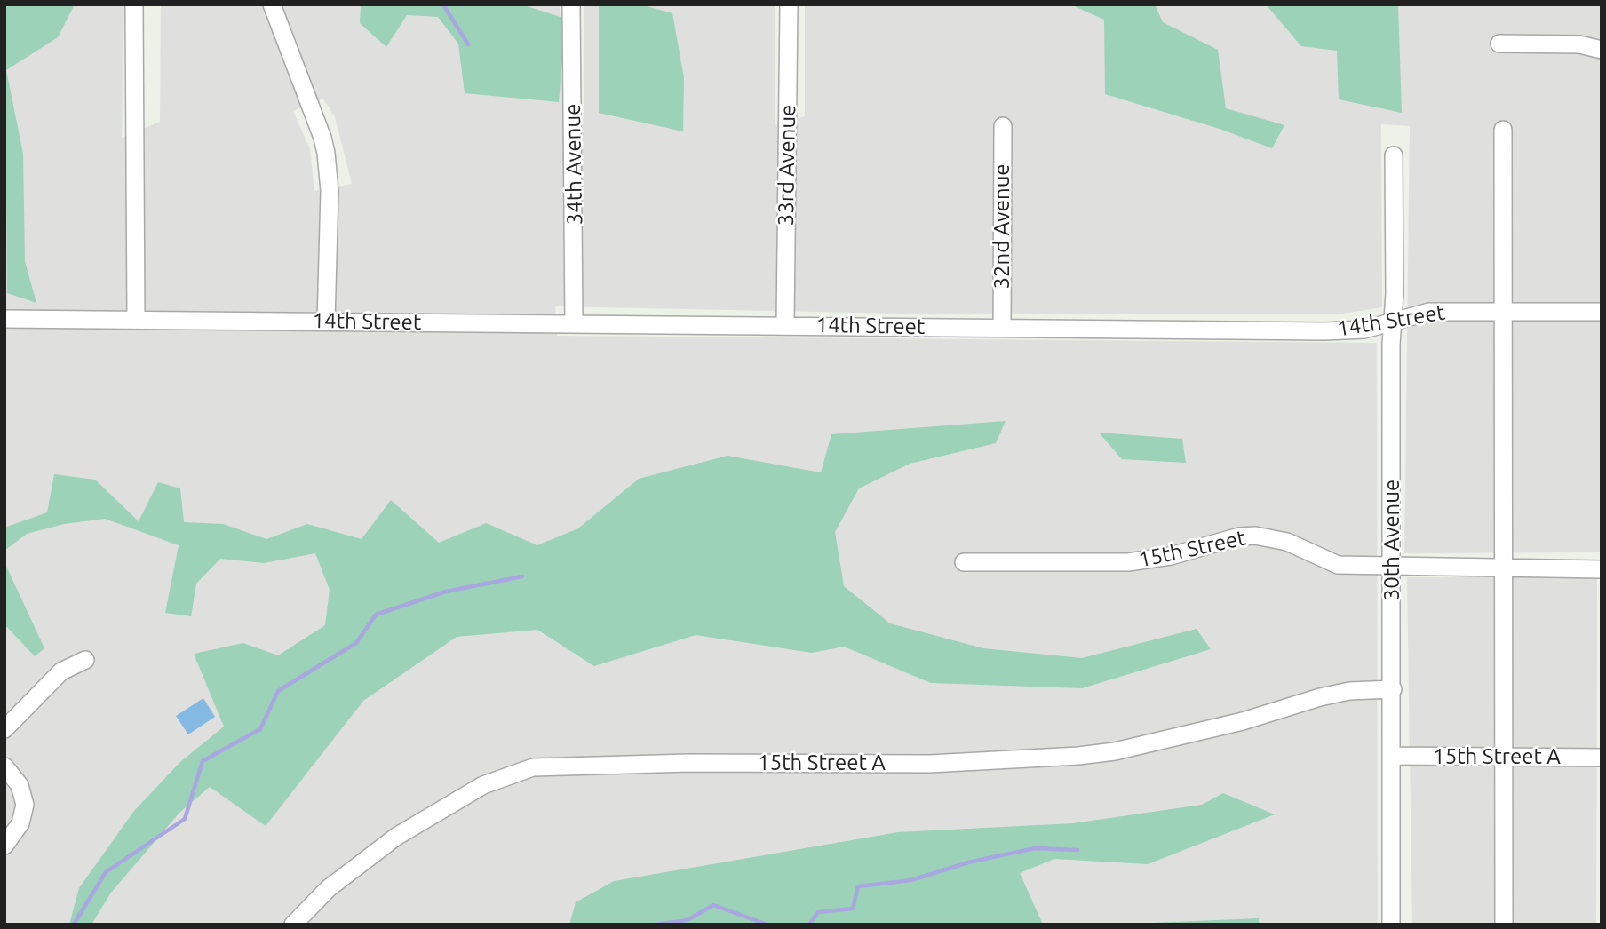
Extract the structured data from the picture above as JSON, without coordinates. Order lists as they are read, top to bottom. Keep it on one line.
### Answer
{"streets":{"street":["34th Avenue","33rd Avenue","32nd Avenue","14th Street","30th Avenue","15th Street","15th Street A"]},"crossings":[["34th Avenue","14th Street"],["33rd Avenue","14th Street"],["32nd Avenue","14th Street"],["14th Street","30th Avenue"],["30th Avenue","15th Street"],["30th Avenue","15th Street A"]]}
